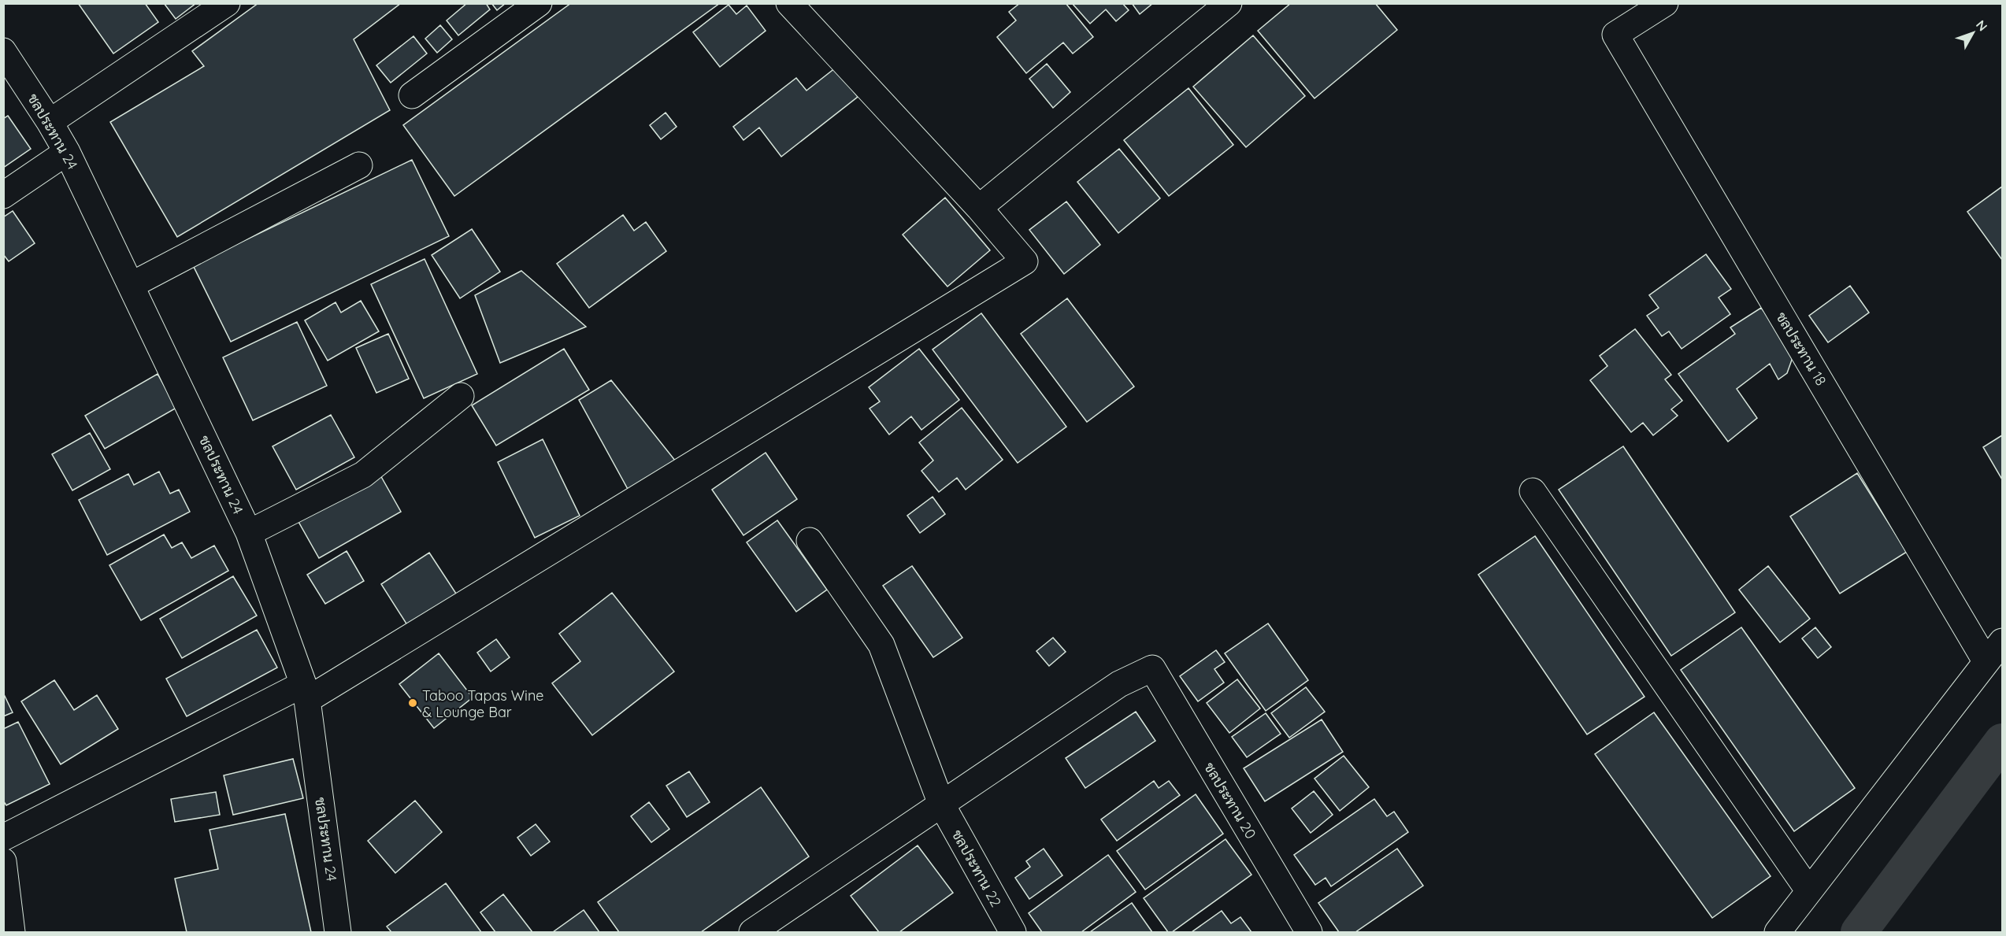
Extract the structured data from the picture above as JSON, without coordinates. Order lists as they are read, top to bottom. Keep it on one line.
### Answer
{"streets":{"street":["ชลประทาน 24","ชลประทาน 18","ชลประทาน 20","ชลประทาน 22"]},"crossings":[["ชลประทาน 20","ชลประทาน 22"]],"places":["Taboo Tapas Wine & Lounge Bar"],"north":"top right"}
